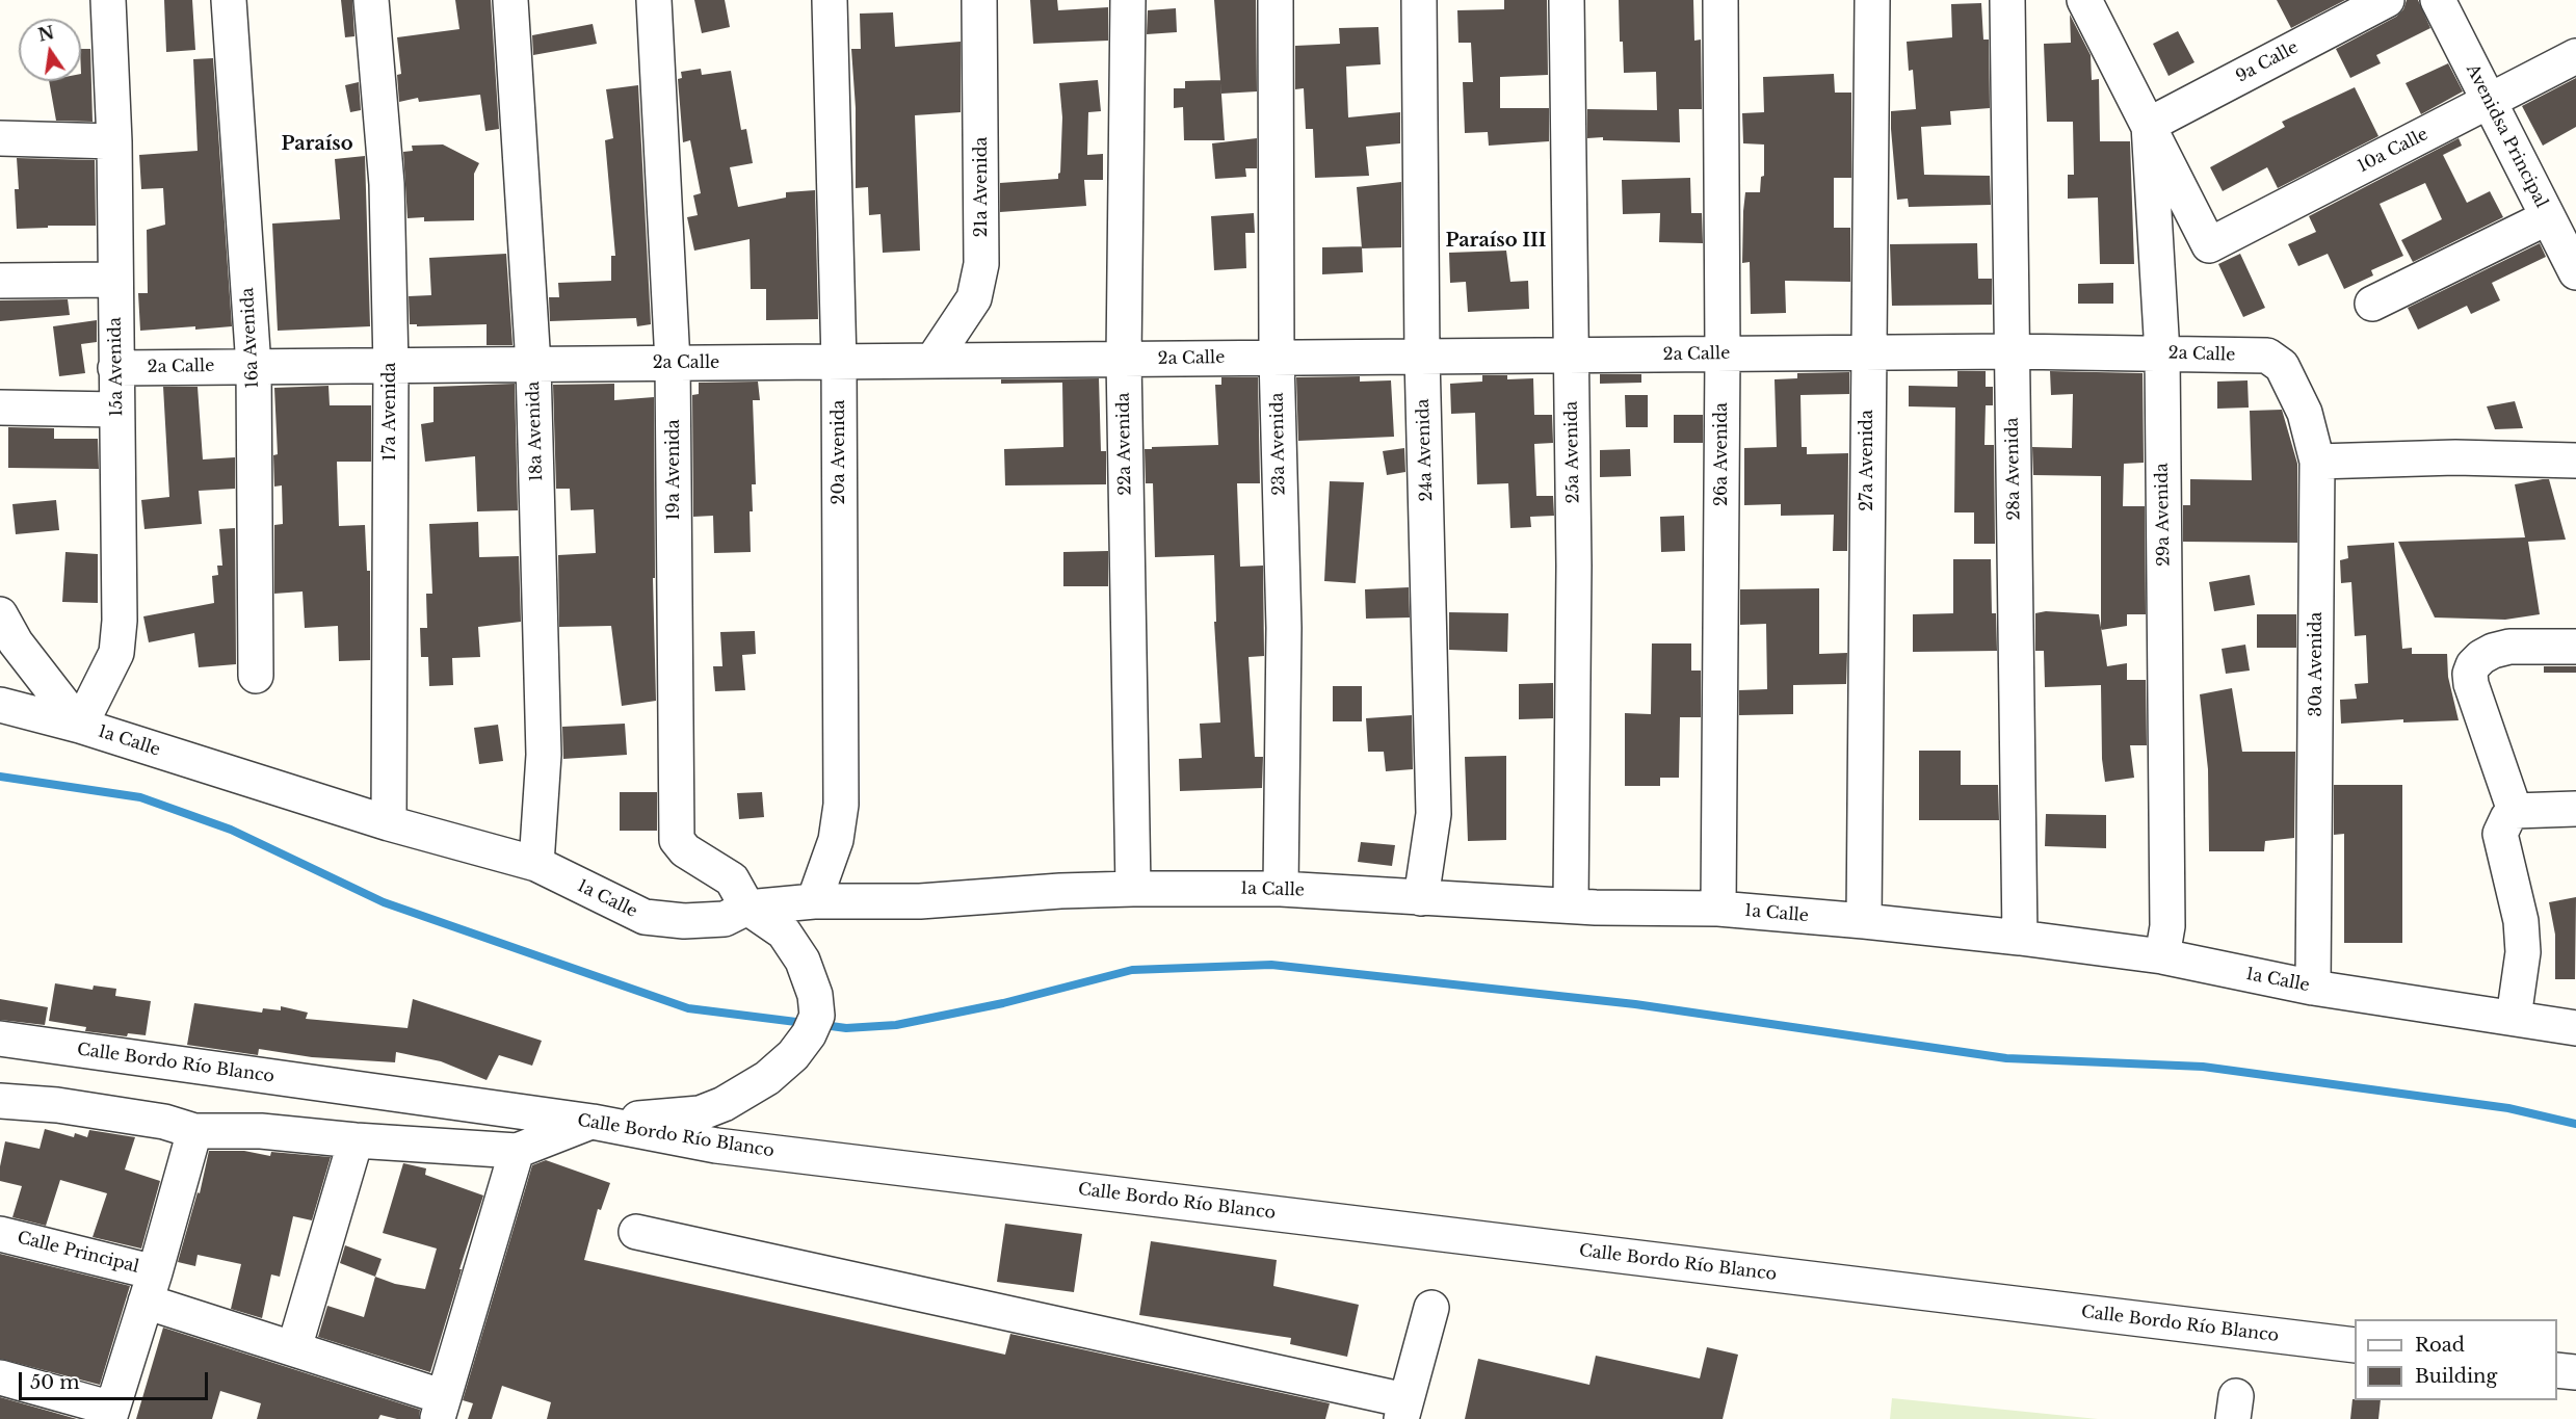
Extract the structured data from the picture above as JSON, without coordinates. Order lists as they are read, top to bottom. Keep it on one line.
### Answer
{"streets":{"street":["9a Calle","Avenidsa Principal","10a Calle","21a Avenida","16a Avenida","2a Calle","15a Avenida","17a Avenida","18a Avenida","22a Avenida","23a Avenida","24a Avenida","20a Avenida","25a Avenida","26a Avenida","27a Avenida","28a Avenida","19a Avenida","29a Avenida","30a Avenida","1a Calle","Calle Bordo Río Blanco","Calle Principal"]},"crossings":[["9a Calle","10a Calle"],["9a Calle","29a Avenida"],["Avenidsa Principal","10a Calle"],["10a Calle","29a Avenida"],["21a Avenida","2a Calle"],["16a Avenida","2a Calle"],["2a Calle","15a Avenida"],["2a Calle","17a Avenida"],["2a Calle","18a Avenida"],["2a Calle","22a Avenida"],["2a Calle","23a Avenida"],["2a Calle","24a Avenida"],["2a Calle","20a Avenida"],["2a Calle","25a Avenida"],["2a Calle","26a Avenida"],["2a Calle","27a Avenida"],["2a Calle","28a Avenida"],["2a Calle","19a Avenida"],["2a Calle","29a Avenida"],["2a Calle","30a Avenida"],["15a Avenida","1a Calle"],["17a Avenida","1a Calle"],["18a Avenida","1a Calle"],["22a Avenida","1a Calle"],["23a Avenida","1a Calle"],["24a Avenida","1a Calle"],["20a Avenida","1a Calle"],["25a Avenida","1a Calle"],["26a Avenida","1a Calle"],["27a Avenida","1a Calle"],["28a Avenida","1a Calle"],["19a Avenida","1a Calle"],["29a Avenida","1a Calle"],["30a Avenida","1a Calle"]],"districts":["Paraíso","Paraíso III"],"legend":["Road","Building"],"scale_bar":"50 m","north":"top"}
